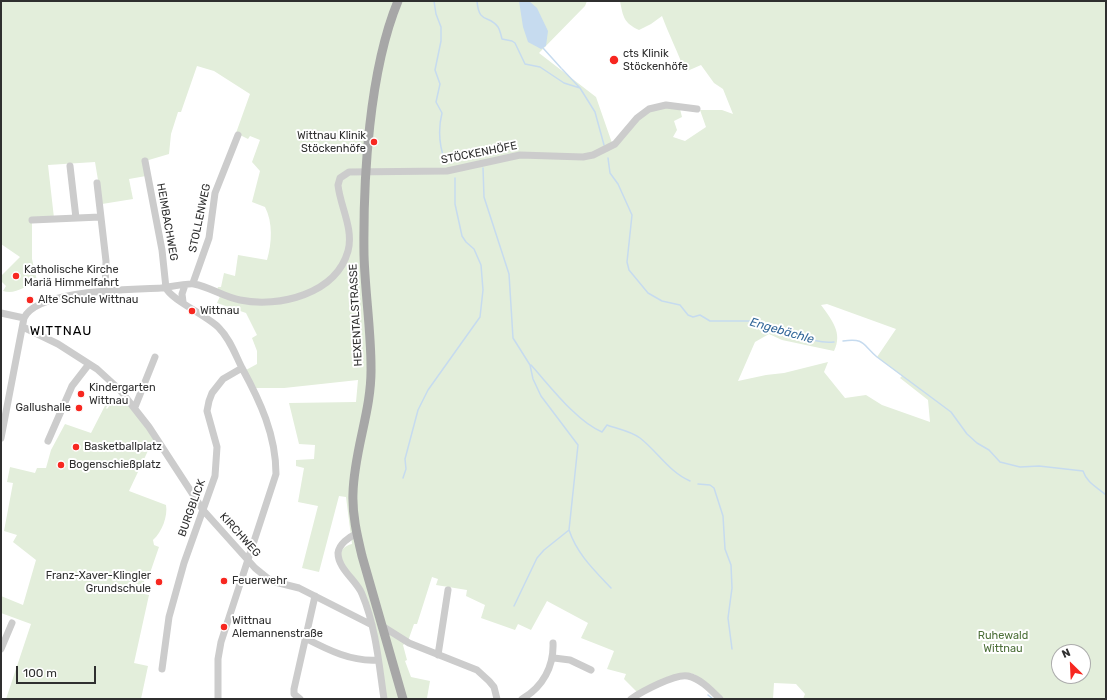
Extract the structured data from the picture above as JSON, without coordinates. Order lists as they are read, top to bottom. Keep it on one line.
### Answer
{"streets":{"main road":["HEXENTALSTRASSE"],"street":["STÖCKENHÖFE","STOLLENWEG","HEIMBACHWEG","BURGBLICK","KIRCHWEG"]},"crossings":[["STÖCKENHÖFE","STOLLENWEG"],["STÖCKENHÖFE","HEXENTALSTRASSE"],["BURGBLICK","KIRCHWEG"]],"districts":["WITTNAU"],"water":["Engebächle"],"parks":["Ruhewald Wittnau"],"places":["cts Klinik Stöckenhöfe","Wittnau Klinik Stöckenhöfe","Katholische Kirche Mariä Himmelfahrt","Alte Schule Wittnau","Wittnau","Kindergarten Wittnau","Gallushalle","Basketballplatz","Bogenschießplatz","Feuerwehr","Franz-Xaver-Klingler Grundschule","Wittnau Alemannenstraße"],"scale_bar":"100 m","north":"top left"}
